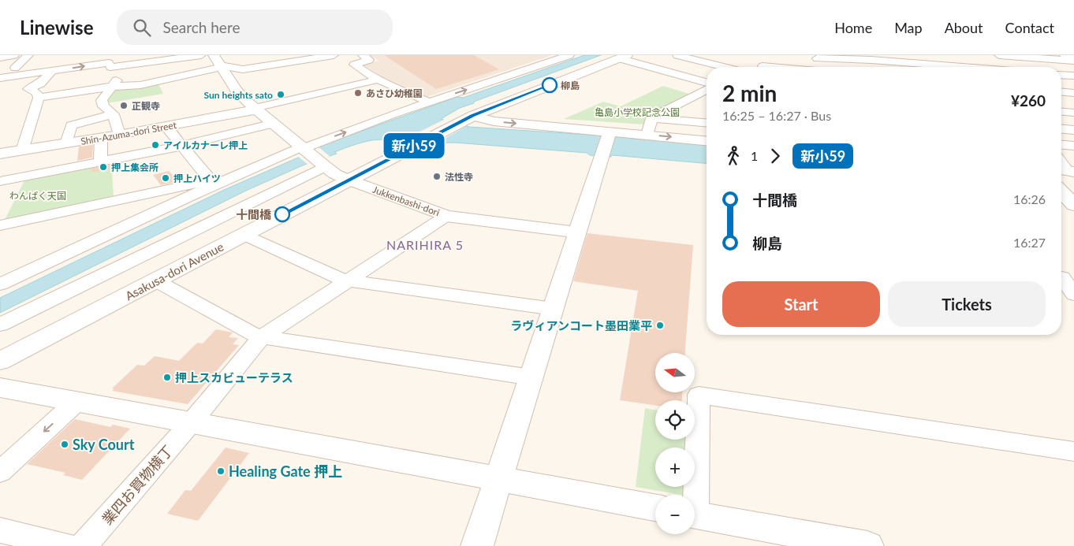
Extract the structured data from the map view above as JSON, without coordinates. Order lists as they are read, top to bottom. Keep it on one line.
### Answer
{"streets":{"street":["Shin-Azuma-dori Street","Jukkenbashi-dori","Asakusa-dori Avenue","業四お買物横丁"]},"crossings":[["Shin-Azuma-dori Street","Jukkenbashi-dori"],["Jukkenbashi-dori","Asakusa-dori Avenue"],["Jukkenbashi-dori","業四お買物横丁"]],"districts":["NARIHIRA 5"],"parks":["亀島小学校記念公園","わんぱく天国"],"places":["柳島","あさひ幼稚園","Sun heights sato","正観寺","アイルカナーレ押上","押上集会所","法性寺","押上ハイツ","十間橋","ラヴィアンコート墨田業平","押上スカビューテラス","Sky Court","Healing Gate 押上"],"lines":["bus line 新小59"],"north":"left","page":{"header":"Linewise","search":"Search here","nav":["Home","Map","About","Contact"],"on_map":"新小59","heading":["2 min","16:25 – 16:27 · Bus","¥260"],"legs":["1","新小59"],"list":[{"name":"十間橋","value":"16:26"},{"name":"柳島","value":"16:27"}],"buttons":["Start","Tickets"],"map_buttons":["+","−"]}}
